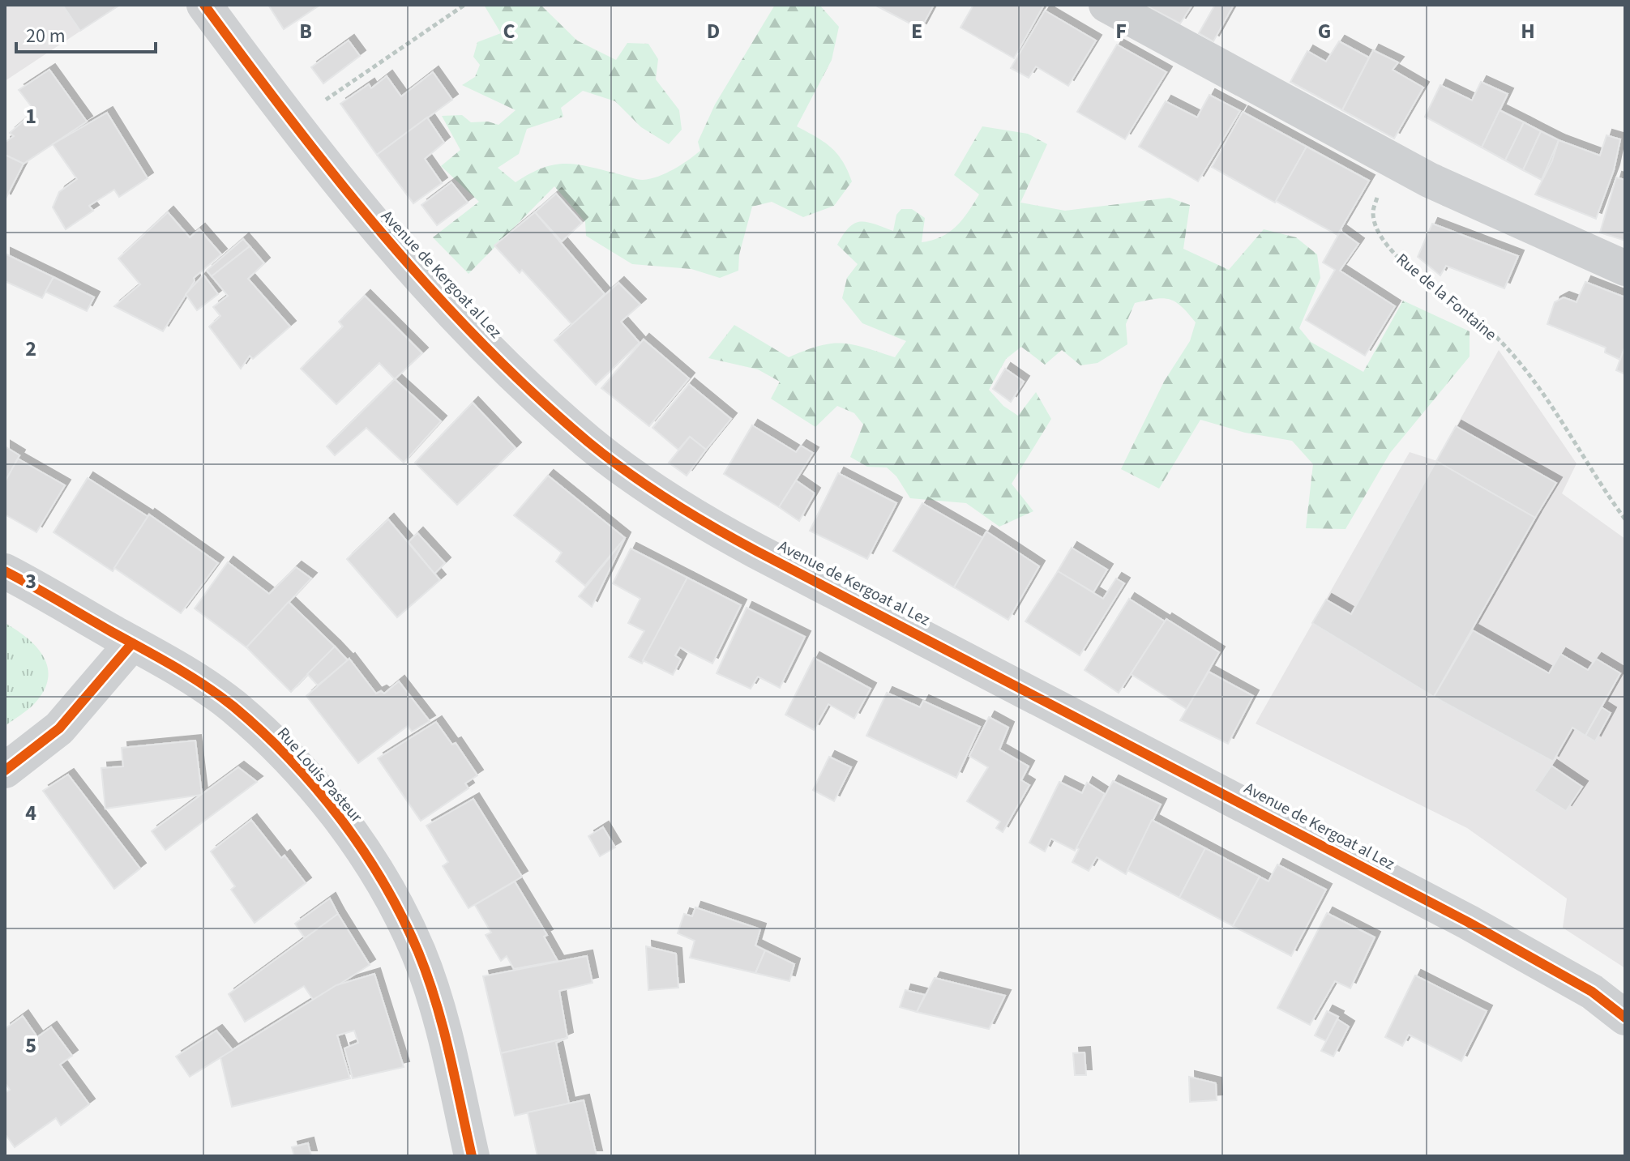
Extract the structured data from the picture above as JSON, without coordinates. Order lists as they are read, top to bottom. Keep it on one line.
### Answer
{"streets":{"street":["Avenue de Kergoat al Lez","Rue Louis Pasteur"],"path":["Rue de la Fontaine"]},"scale_bar":"20 m","grid":{"columns":["B","C","D","E","F","G","H"],"rows":["1","2","3","4","5"]}}
